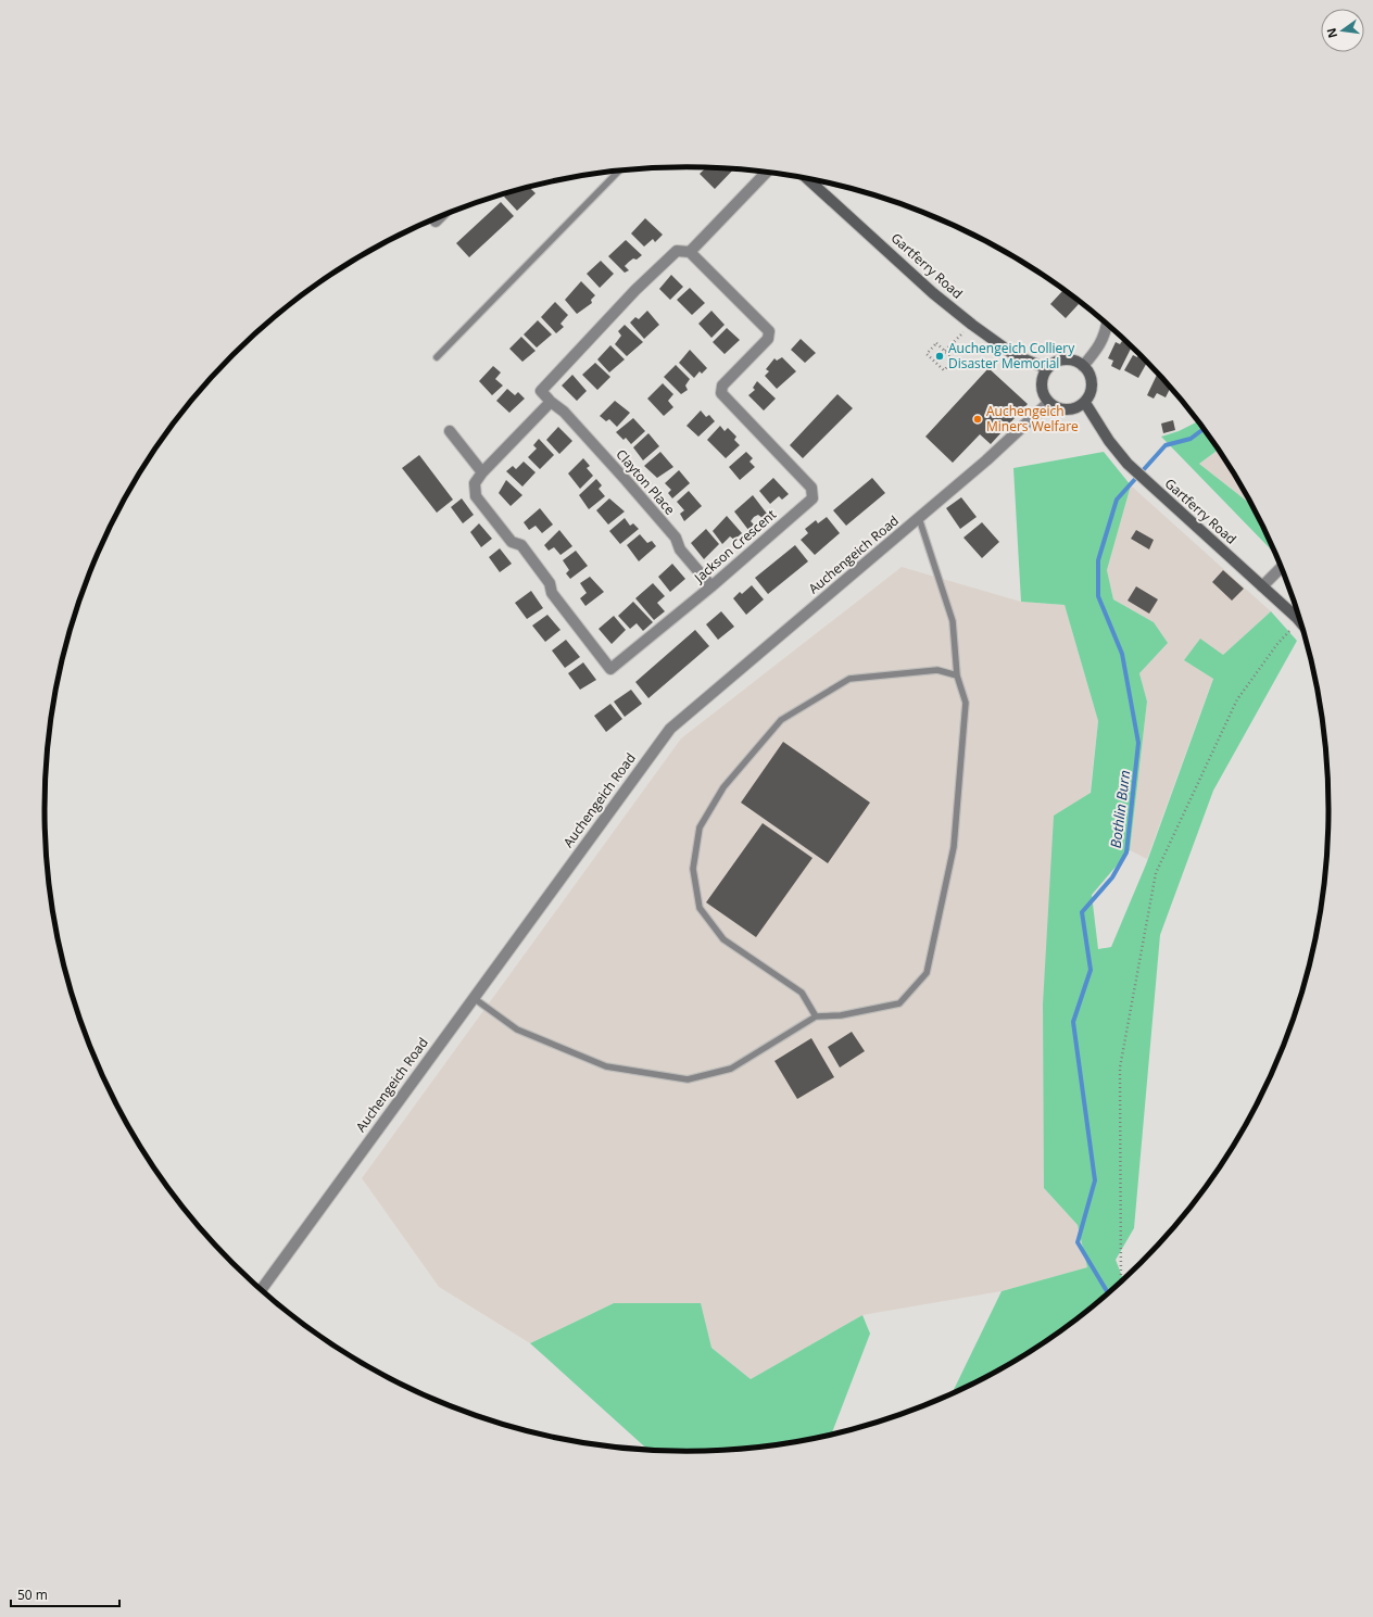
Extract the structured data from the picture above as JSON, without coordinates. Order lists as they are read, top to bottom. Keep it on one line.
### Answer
{"streets":{"street":["Gartferry Road","Clayton Place","Jackson Crescent","Auchengeich Road"]},"crossings":[["Gartferry Road","Auchengeich Road"],["Clayton Place","Jackson Crescent"]],"water":["Bothlin Burn"],"places":["Auchengeich Colliery Disaster Memorial","Auchengeich Miners Welfare"],"scale_bar":"50 m","north":"left"}
